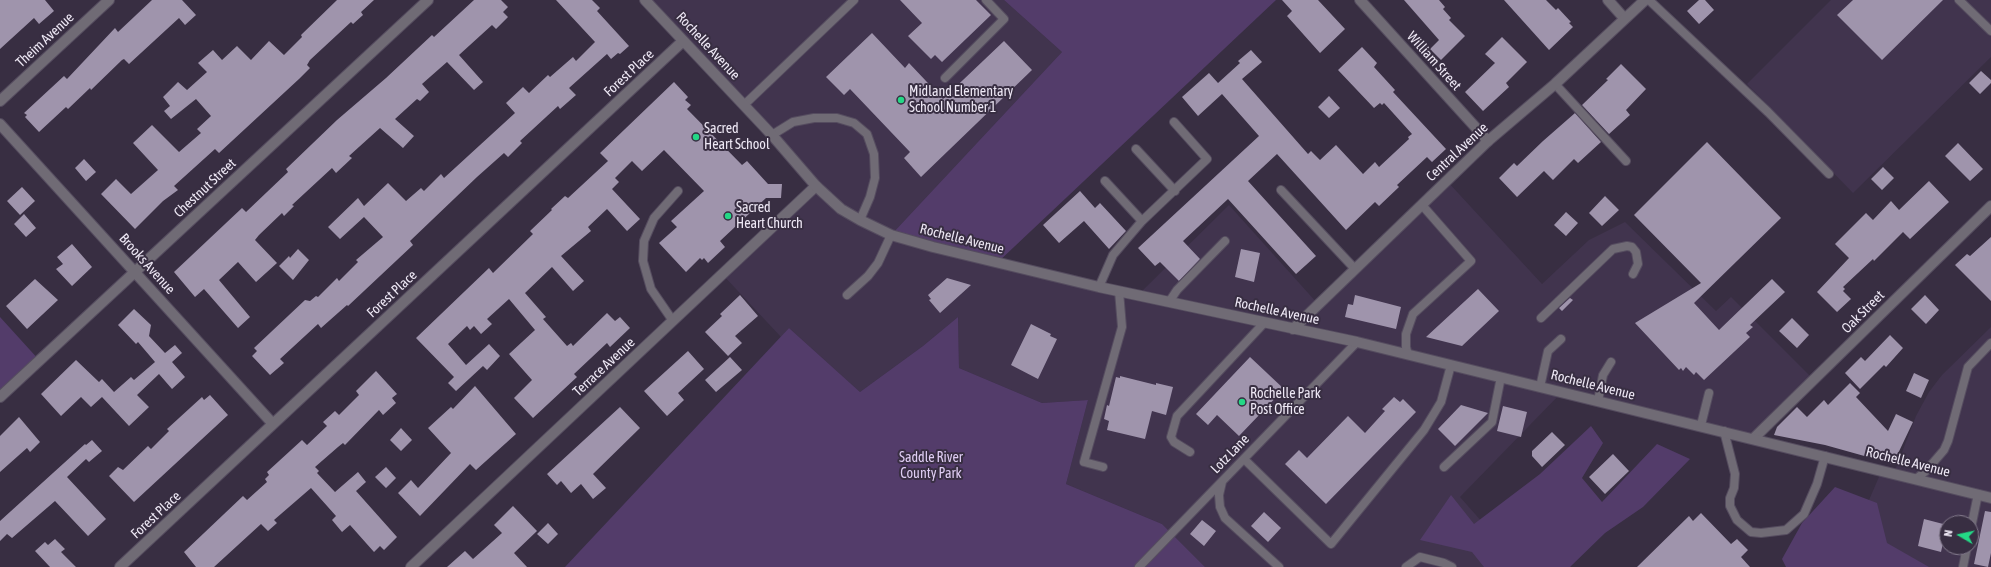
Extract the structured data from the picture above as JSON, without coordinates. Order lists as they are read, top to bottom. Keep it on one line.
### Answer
{"streets":{"street":["Theim Avenue","Rochelle Avenue","William Street","Forest Place","Central Avenue","Chestnut Street","Brooks Avenue","Oak Street","Terrace Avenue"],"lane":["Lotz Lane"]},"crossings":[["Rochelle Avenue","Forest Place"],["Rochelle Avenue","Central Avenue"],["Rochelle Avenue","Oak Street"],["Rochelle Avenue","Terrace Avenue"],["Rochelle Avenue","Lotz Lane"],["William Street","Central Avenue"],["Forest Place","Brooks Avenue"],["Chestnut Street","Brooks Avenue"]],"parks":["Saddle River County Park"],"places":["Midland Elementary School Number 1","Sacred Heart School","Sacred Heart Church","Rochelle Park Post Office"],"north":"left"}
